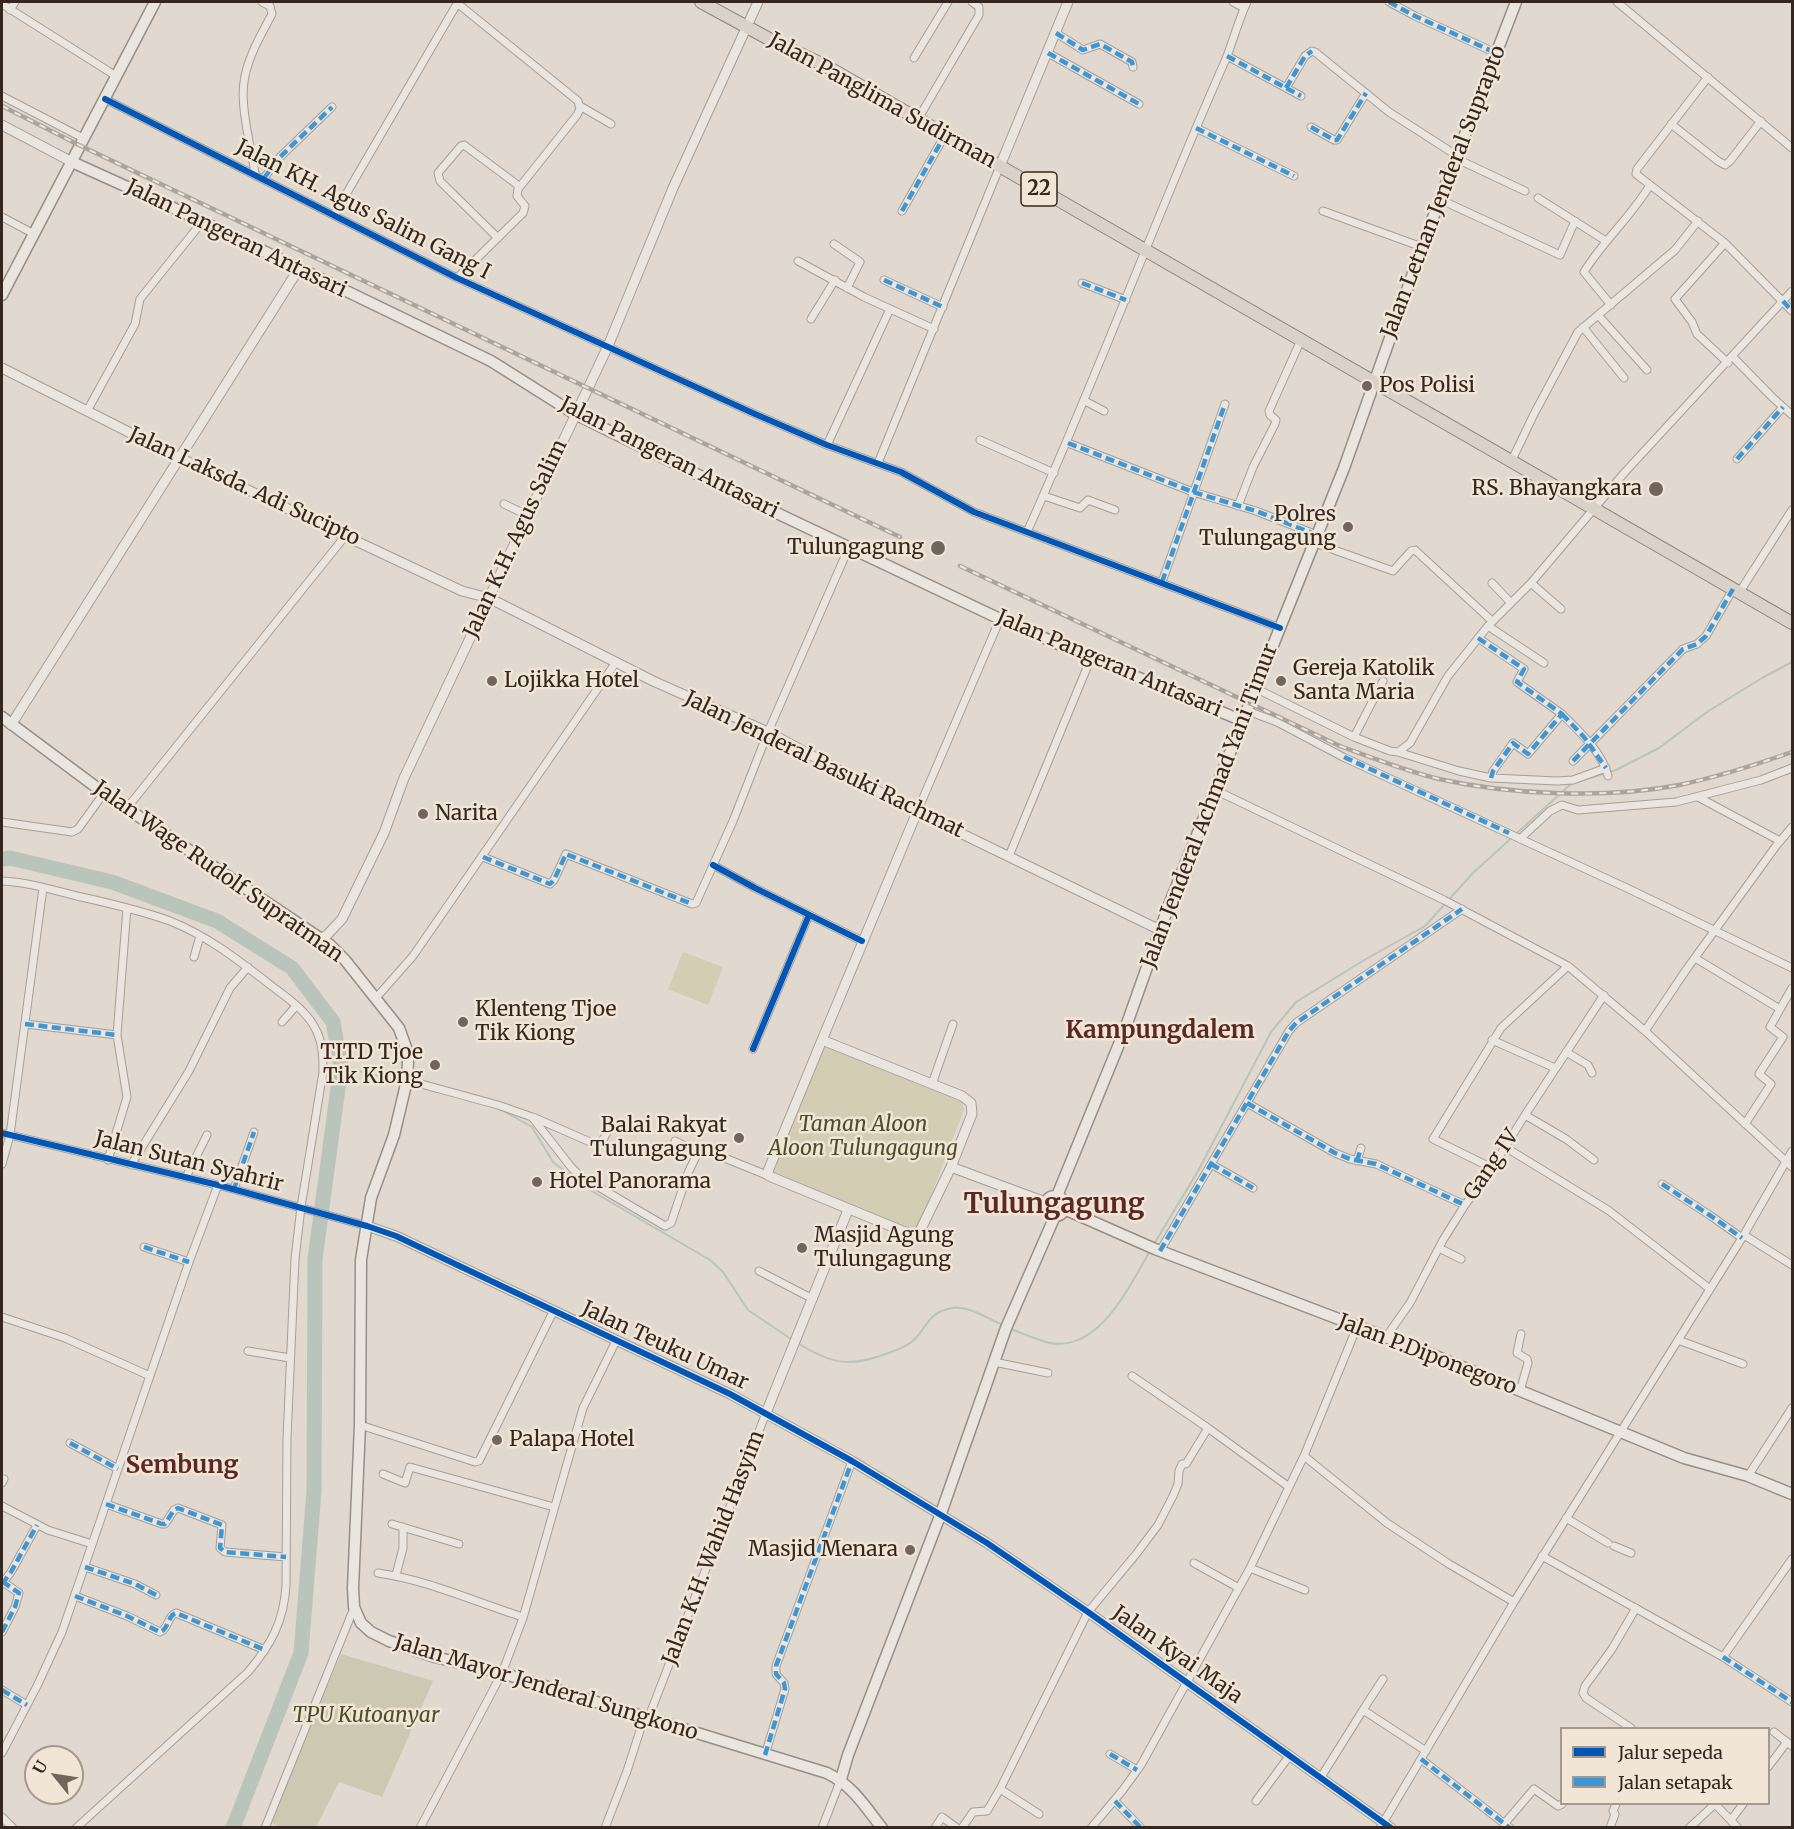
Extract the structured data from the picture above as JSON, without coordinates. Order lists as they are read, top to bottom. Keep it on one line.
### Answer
{"streets":{"highway":["Jalan Panglima Sudirman","22"],"main road":["Jalan Letnan Jenderal Suprapto","Jalan Pangeran Antasari","Jalan Jenderal Achmad Yani Timur","Jalan Wage Rudolf Supratman","Jalan P.Diponegoro","Jalan Mayor Jenderal Sungkono"],"street":["Jalan KH. Agus Salim Gang I","Jalan Laksda. Adi Sucipto","Jalan K.H. Agus Salim","Jalan Jenderal Basuki Rachmat","Jalan Sutan Syahrir","Gang IV","Jalan Teuku Umar","Jalan K.H. Wahid Hasyim","Jalan Kyai Maja"]},"crossings":[["Jalan Panglima Sudirman","Jalan Letnan Jenderal Suprapto"],["Jalan Panglima Sudirman","Jalan K.H. Agus Salim"],["Jalan Panglima Sudirman","Jalan Jenderal Achmad Yani Timur"],["Jalan Letnan Jenderal Suprapto","Jalan Jenderal Achmad Yani Timur"],["Jalan KH. Agus Salim Gang I","Jalan K.H. Agus Salim"],["Jalan KH. Agus Salim Gang I","Jalan Jenderal Achmad Yani Timur"],["Jalan Pangeran Antasari","Jalan K.H. Agus Salim"],["Jalan Pangeran Antasari","Jalan Jenderal Achmad Yani Timur"],["Jalan Laksda. Adi Sucipto","Jalan K.H. Agus Salim"],["Jalan Laksda. Adi Sucipto","Jalan Jenderal Basuki Rachmat"],["Jalan K.H. Agus Salim","Jalan Jenderal Basuki Rachmat"],["Jalan K.H. Agus Salim","Jalan Wage Rudolf Supratman"],["Jalan Jenderal Basuki Rachmat","Jalan Jenderal Achmad Yani Timur"],["Jalan Jenderal Achmad Yani Timur","Jalan P.Diponegoro"],["Jalan Wage Rudolf Supratman","Jalan Sutan Syahrir"],["Jalan Wage Rudolf Supratman","Jalan Teuku Umar"],["Jalan Sutan Syahrir","Jalan Teuku Umar"],["Gang IV","Jalan P.Diponegoro"],["Jalan Teuku Umar","Jalan K.H. Wahid Hasyim"],["Jalan Teuku Umar","Jalan Kyai Maja"],["Jalan K.H. Wahid Hasyim","Jalan Mayor Jenderal Sungkono"]],"districts":["Kampungdalem","Tulungagung","Sembung"],"parks":["Taman Aloon Aloon Tulungagung","TPU Kutoanyar"],"places":["Pos Polisi","RS. Bhayangkara","Polres Tulungagung","Tulungagung","Lojikka Hotel","Gereja Katolik Santa Maria","Narita","Klenteng Tjoe Tik Kiong","TITD Tjoe Tik Kiong","Balai Rakyat Tulungagung","Hotel Panorama","Masjid Agung Tulungagung","Palapa Hotel","Masjid Menara"],"legend":["Jalur sepeda","Jalan setapak"],"north":"top left"}
